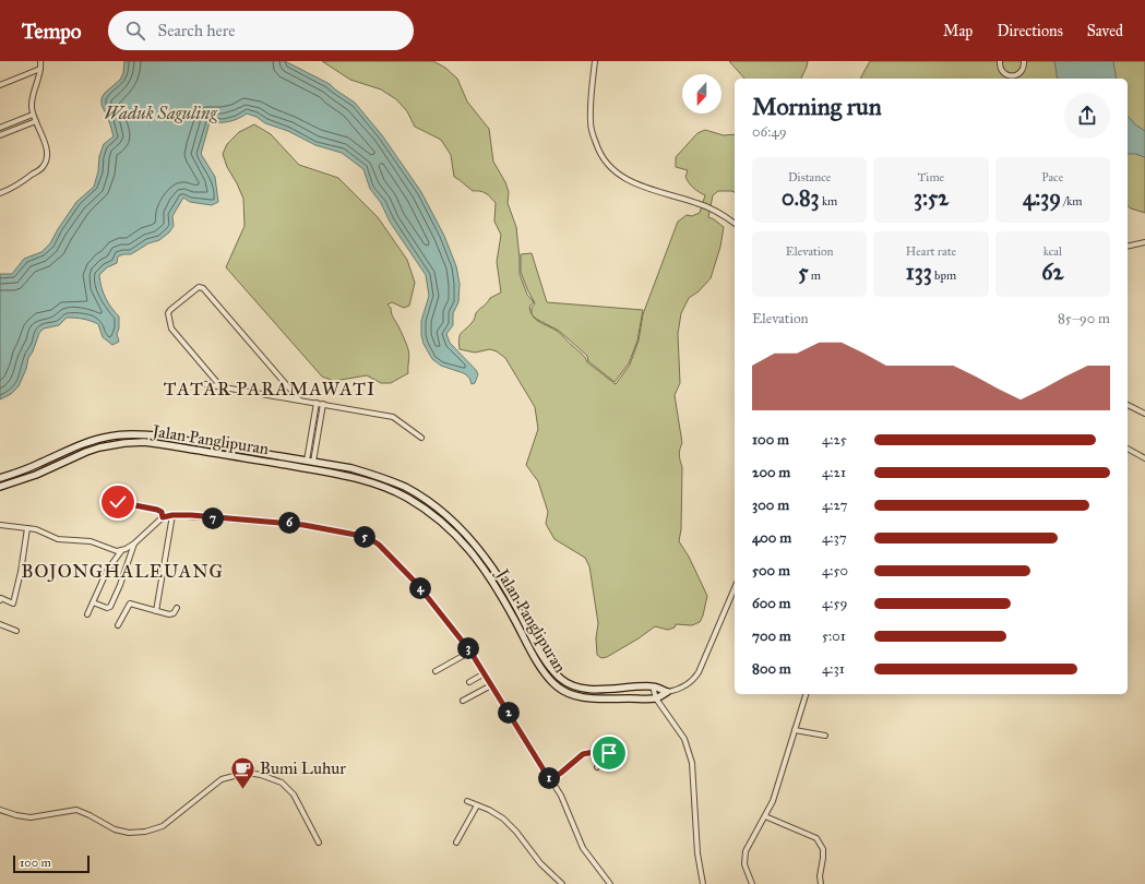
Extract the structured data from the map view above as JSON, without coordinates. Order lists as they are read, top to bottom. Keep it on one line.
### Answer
{"streets":{"main road":["Jalan Panglipuran"]},"districts":["TATAR PARAMAWATI","BOJONGHALEUANG"],"water":["Waduk Saguling"],"places":{"cafe":["Bumi Luhur"]},"scale_bar":"100 m","north":"bottom","page":{"header":"Tempo","search":"Search here","nav":["Map","Directions","Saved"],"heading":["Morning run","06:49"],"stats":[["Distance","0.83 km"],["Time","3:52"],["Pace","4:39 /km"],["Elevation","5 m"],["Heart rate","133 bpm"],["kcal","62"]],"chart":["Elevation","85–90 m"],"list":[{"name":"100 m","note":"4:25"},{"name":"200 m","note":"4:21"},{"name":"300 m","note":"4:27"},{"name":"400 m","note":"4:37"},{"name":"500 m","note":"4:50"},{"name":"600 m","note":"4:59"},{"name":"700 m","note":"5:01"},{"name":"800 m","note":"4:31"}],"pins":["7","6","5","4","3","2","1"],"scale":"100 m"}}
